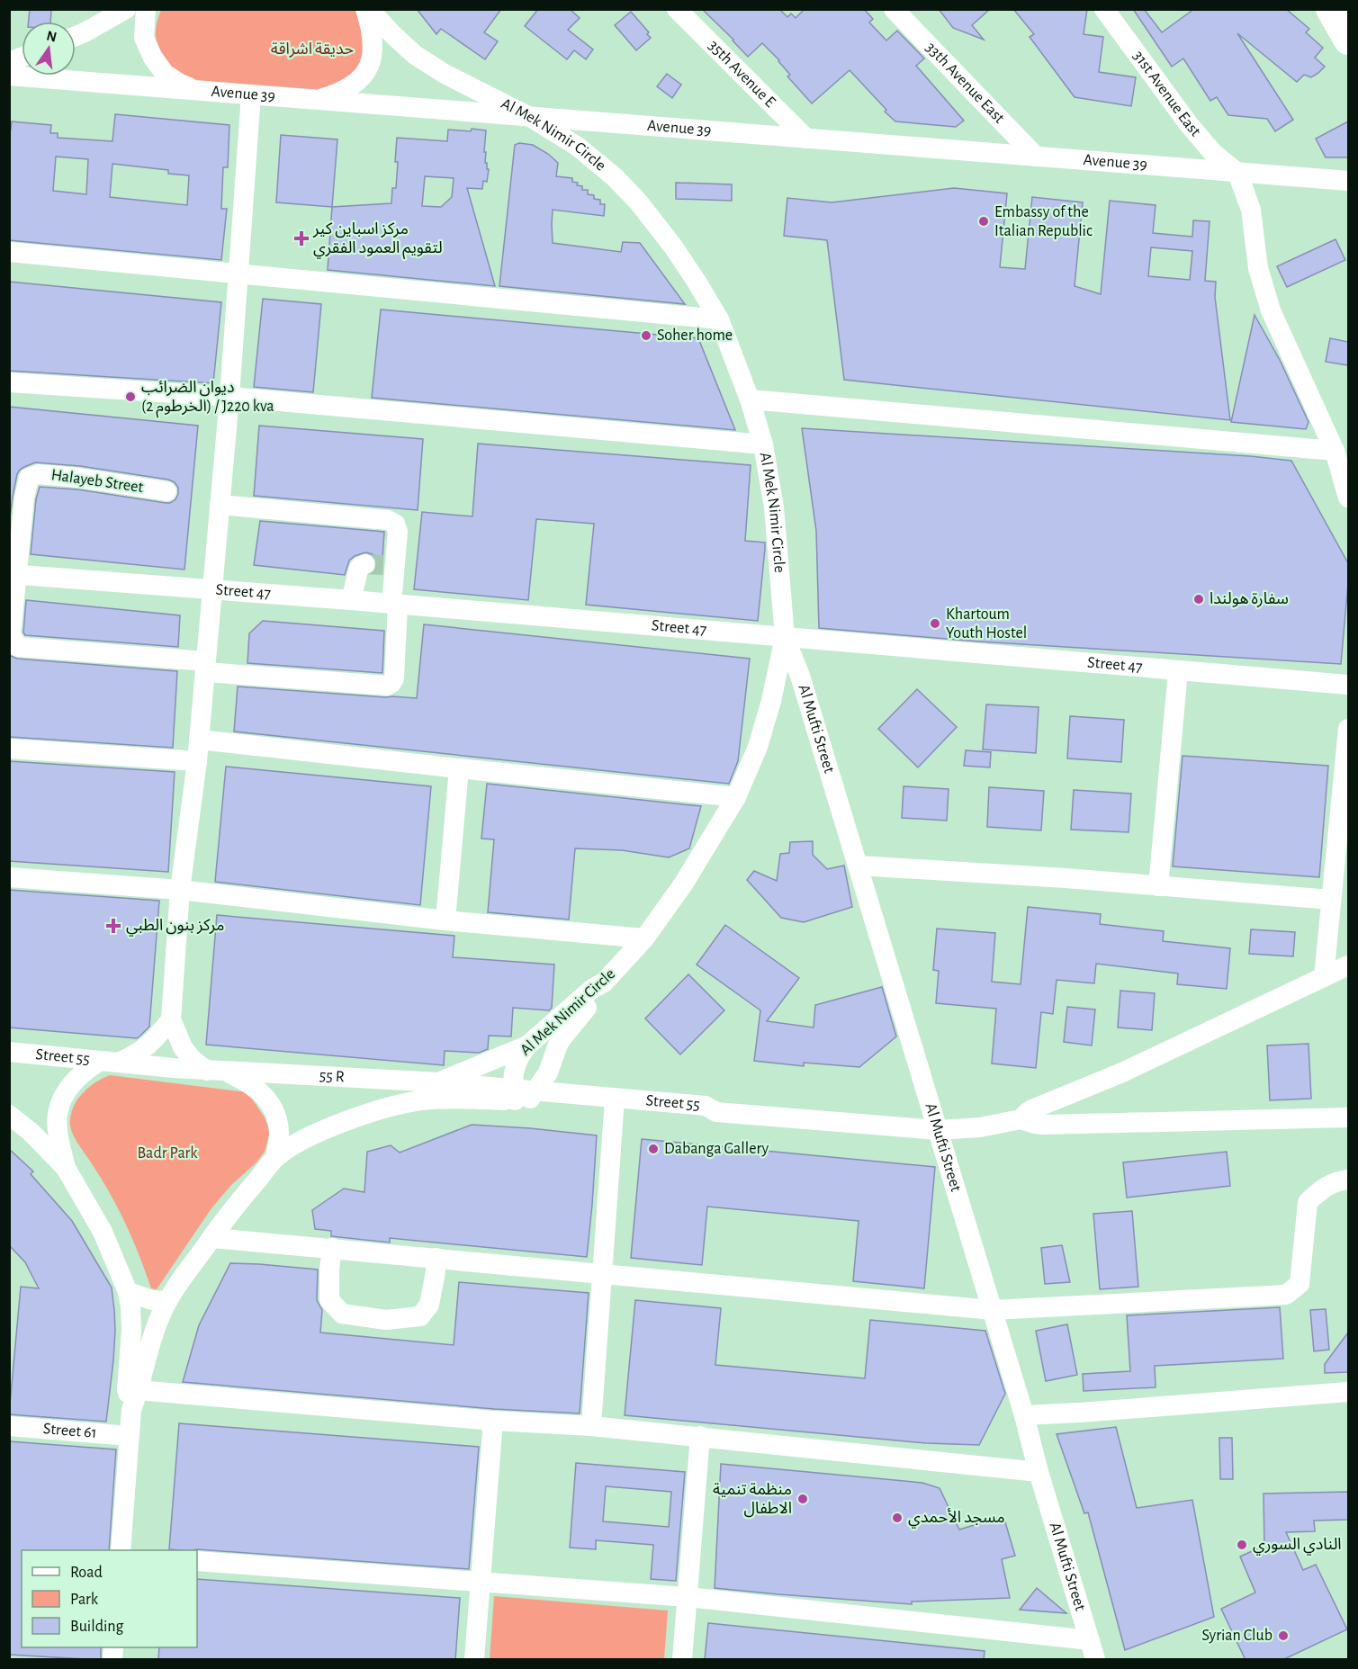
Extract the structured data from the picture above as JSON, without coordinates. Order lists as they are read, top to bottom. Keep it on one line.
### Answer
{"streets":{"street":["35th Avenue E","33th Avenue East","31st Avenue East","Avenue 39","Al Mek Nimir Circle","Halayeb Street","Street 47","Al Mufti Street","Street 55","55 R","Street 61"]},"crossings":[["35th Avenue E","Avenue 39"],["33th Avenue East","Avenue 39"],["31st Avenue East","Avenue 39"],["Avenue 39","Al Mek Nimir Circle"],["Al Mek Nimir Circle","Street 47"],["Al Mek Nimir Circle","Al Mufti Street"],["Al Mek Nimir Circle","Street 55"],["Halayeb Street","Street 47"],["Street 47","Al Mufti Street"],["Al Mufti Street","Street 55"],["Street 55","55 R"]],"parks":["حديقة اشراقة","Badr Park"],"places":{"other":["Embassy of the Italian Republic","Soher home","ديوان الضرائب (الخرطوم 2) / J220 kva","سفارة هولندا","Khartoum Youth Hostel","Dabanga Gallery","منظمة تنمية الاطفال","مسجد الأحمدي","النادي السوري","Syrian Club"],"health":["مركز اسباين كير لتقويم العمود الفقري","مركز بنون الطبي"]},"legend":["Road","Park","Building"],"north":"top"}
